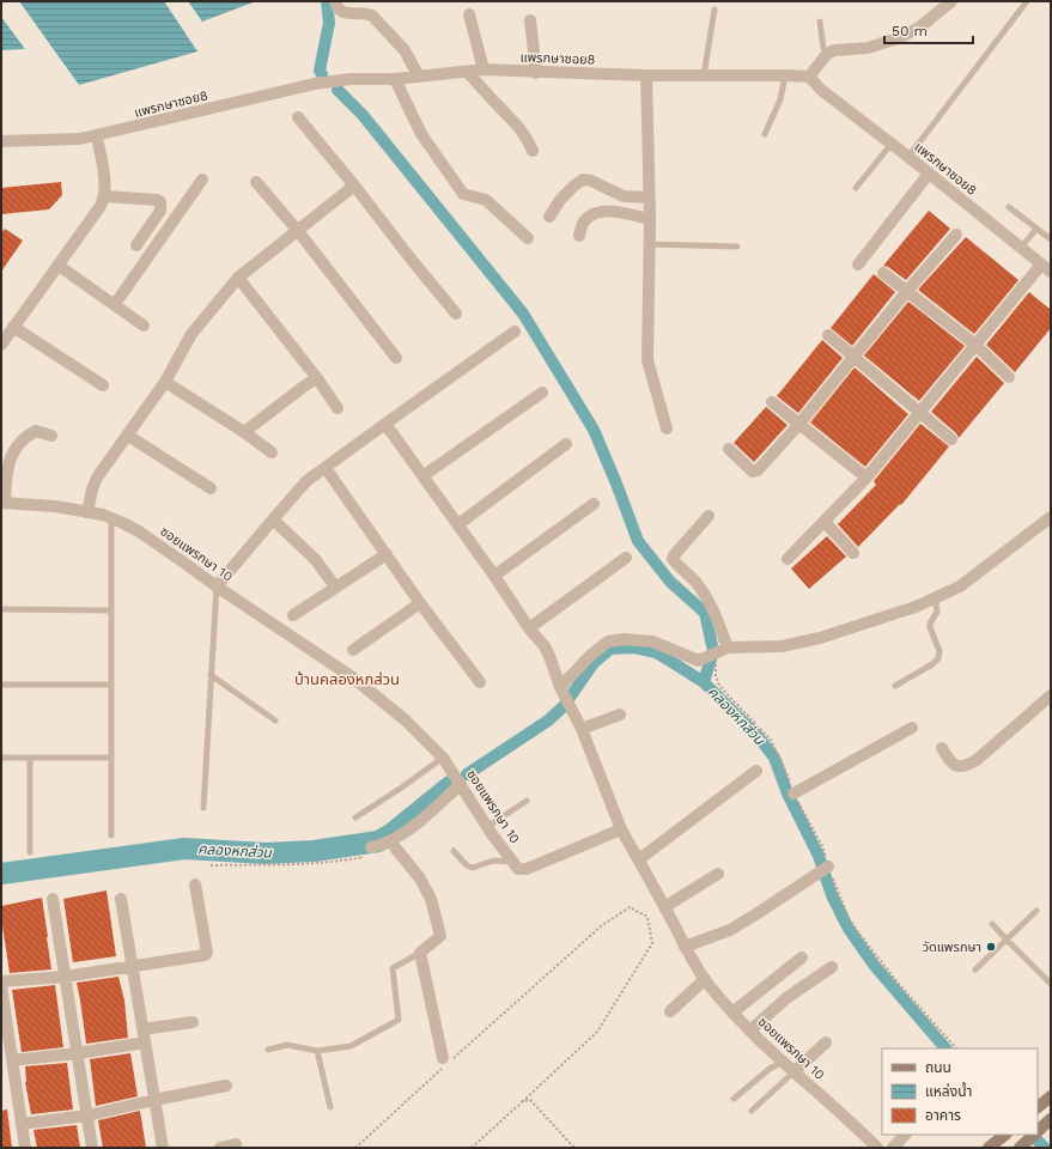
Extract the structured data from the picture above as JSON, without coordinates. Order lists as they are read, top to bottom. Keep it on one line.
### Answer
{"streets":{"street":["แพรกษาซอย8","ซอยแพรกษา 10"]},"districts":["บ้านคลองหกส่วน"],"water":["คลองหกส่วน"],"places":["วัดแพรกษา"],"legend":["ถนน","แหล่งน้ำ","อาคาร"],"scale_bar":"50 m"}
